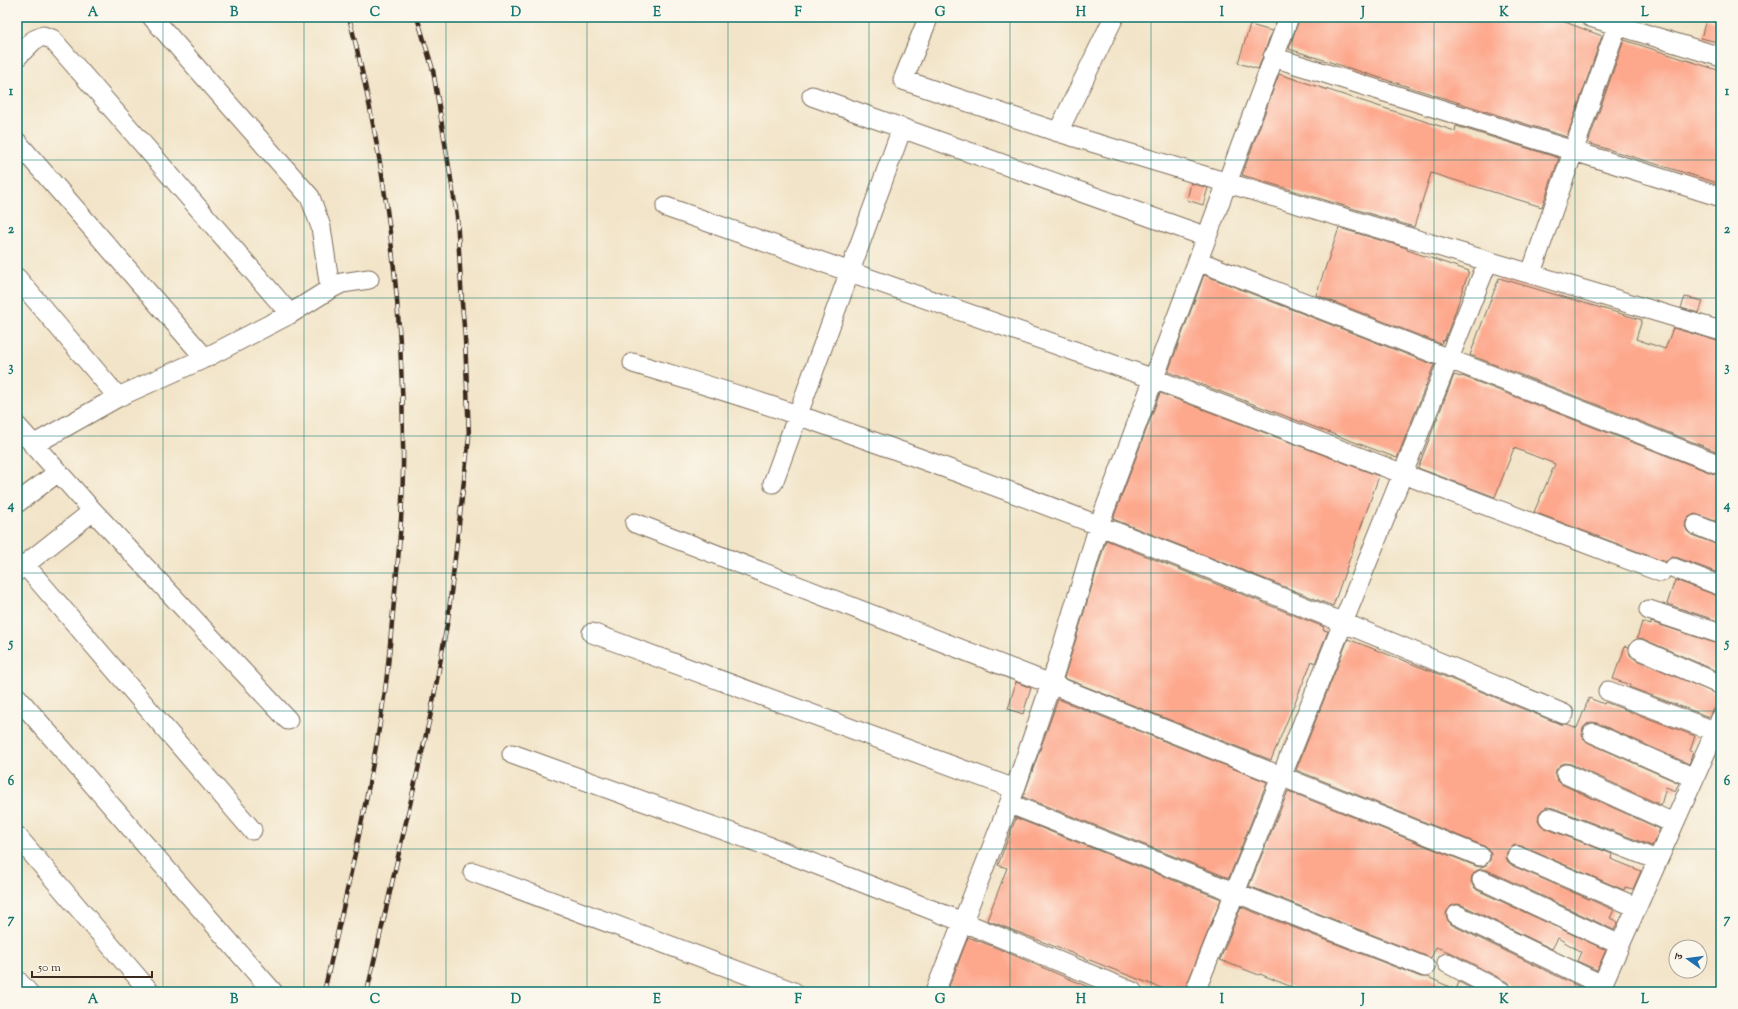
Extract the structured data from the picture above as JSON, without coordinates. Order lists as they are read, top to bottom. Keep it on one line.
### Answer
{"scale_bar":"50 m","north":"left","grid":{"columns":["A","B","C","D","E","F","G","H","I","J","K","L"],"rows":["1","2","3","4","5","6","7"]}}
